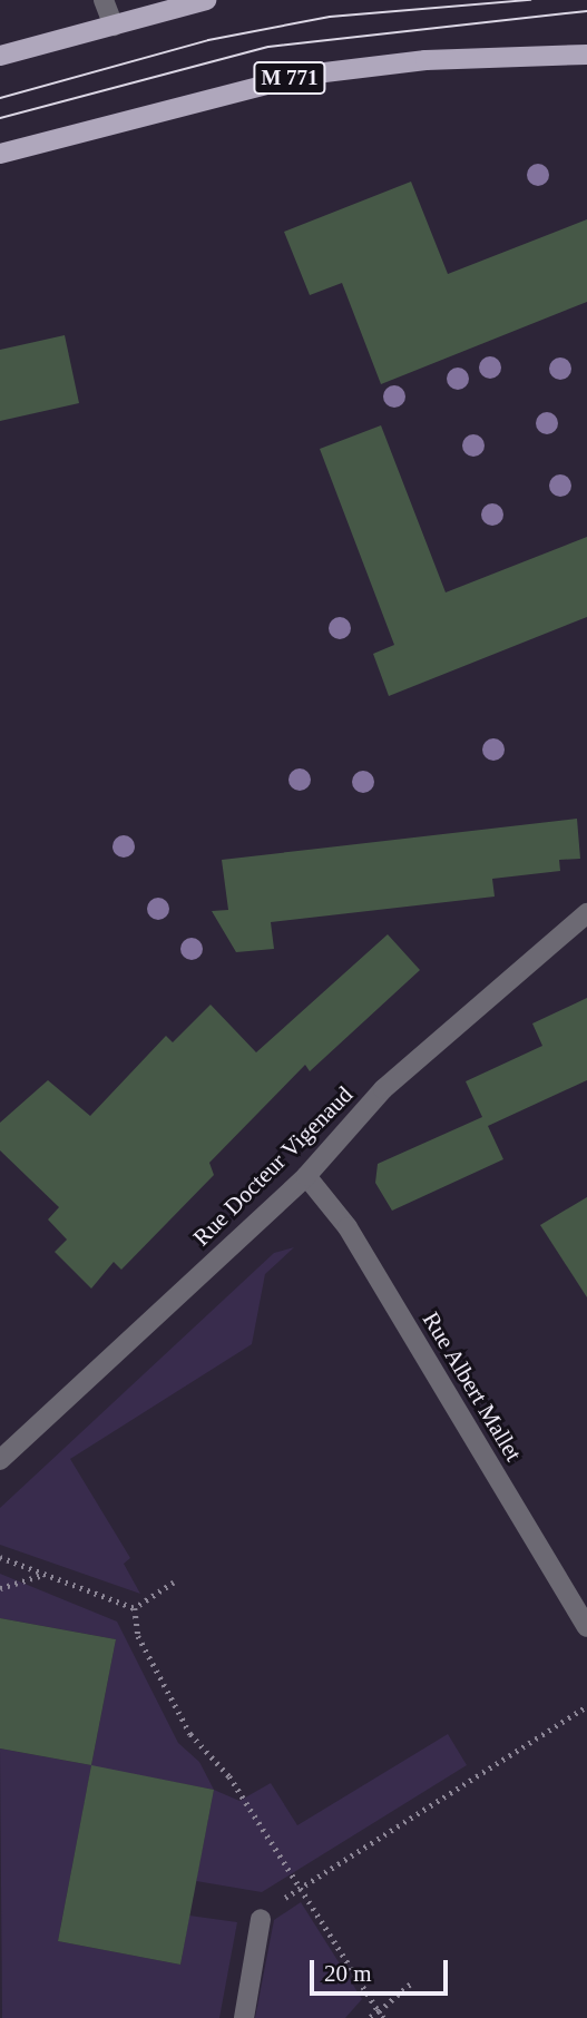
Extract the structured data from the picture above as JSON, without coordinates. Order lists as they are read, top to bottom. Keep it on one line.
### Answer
{"streets":{"main road":["M 771"],"street":["Rue Docteur Vigenaud","Rue Albert Mallet"]},"crossings":[["Rue Docteur Vigenaud","Rue Albert Mallet"]],"scale_bar":"20 m"}
